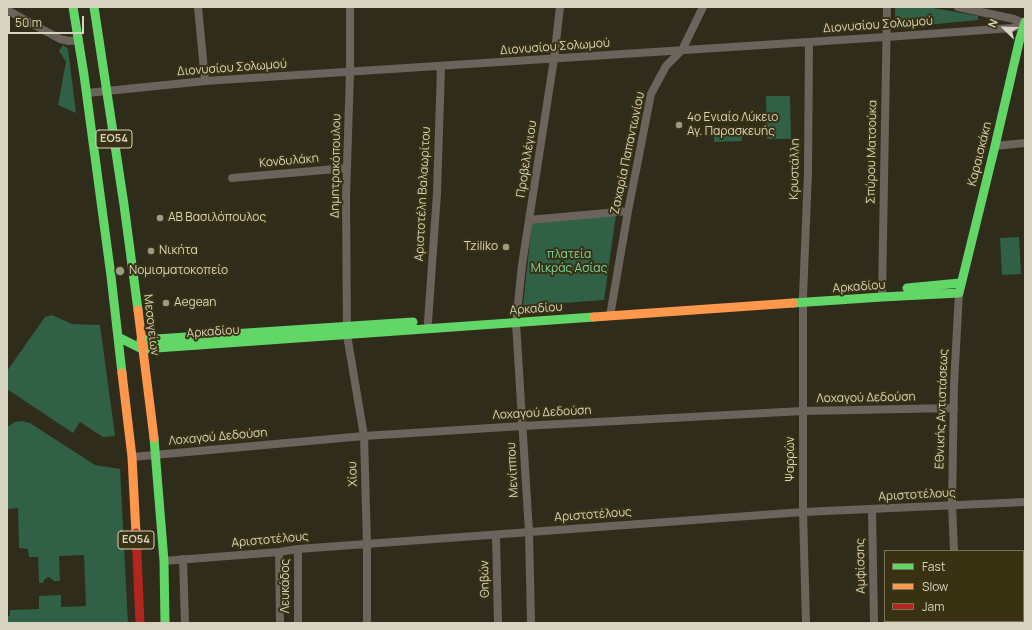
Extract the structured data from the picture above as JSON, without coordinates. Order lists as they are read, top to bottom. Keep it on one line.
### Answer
{"streets":{"street":["Διονυσίου Σολωμού","ΕΟ54","Σπύρου Ματσούκα","Ζαχαρία Παπαντωνίου","Καραισκάκη","Προβελλέγιου","Κονδυλάκη","Δημητρακόπουλου","Κρυστάλλη","Αριστοτέλη Βαλαωρίτου","Αρκαδίου","Μεσογείων","Λοχαγού Δεδούση","Εθνικής Αντιστάσεως","Ψαρρών","Μενίππου","Χίου","Αριστοτέλους","Αμφίσσης","Θηβών","Λευκάδος"]},"crossings":[["Διονυσίου Σολωμού","ΕΟ54"],["Διονυσίου Σολωμού","Σπύρου Ματσούκα"],["Διονυσίου Σολωμού","Ζαχαρία Παπαντωνίου"],["Διονυσίου Σολωμού","Καραισκάκη"],["Διονυσίου Σολωμού","Προβελλέγιου"],["Διονυσίου Σολωμού","Δημητρακόπουλου"],["Διονυσίου Σολωμού","Κρυστάλλη"],["Διονυσίου Σολωμού","Αριστοτέλη Βαλαωρίτου"],["Διονυσίου Σολωμού","Μεσογείων"],["ΕΟ54","Λοχαγού Δεδούση"],["Σπύρου Ματσούκα","Αρκαδίου"],["Ζαχαρία Παπαντωνίου","Αρκαδίου"],["Καραισκάκη","Αρκαδίου"],["Καραισκάκη","Εθνικής Αντιστάσεως"],["Προβελλέγιου","Αρκαδίου"],["Προβελλέγιου","Μενίππου"],["Κονδυλάκη","Δημητρακόπουλου"],["Δημητρακόπουλου","Αρκαδίου"],["Δημητρακόπουλου","Χίου"],["Κρυστάλλη","Αρκαδίου"],["Κρυστάλλη","Ψαρρών"],["Αριστοτέλη Βαλαωρίτου","Αρκαδίου"],["Αρκαδίου","Μεσογείων"],["Αρκαδίου","Εθνικής Αντιστάσεως"],["Αρκαδίου","Ψαρρών"],["Αρκαδίου","Μενίππου"],["Αρκαδίου","Χίου"],["Μεσογείων","Λοχαγού Δεδούση"],["Μεσογείων","Αριστοτέλους"],["Λοχαγού Δεδούση","Εθνικής Αντιστάσεως"],["Λοχαγού Δεδούση","Ψαρρών"],["Λοχαγού Δεδούση","Μενίππου"],["Λοχαγού Δεδούση","Χίου"],["Εθνικής Αντιστάσεως","Αριστοτέλους"],["Ψαρρών","Αριστοτέλους"],["Μενίππου","Αριστοτέλους"],["Χίου","Αριστοτέλους"],["Αριστοτέλους","Αμφίσσης"],["Αριστοτέλους","Θηβών"],["Αριστοτέλους","Λευκάδος"]],"parks":["πλατεία Μικράς Ασίας"],"places":["4ο Ενιαίο Λύκειο Αγ. Παρασκευής","ΑΒ Βασιλόπουλος","Tziliko","Νικήτα","Νομισματοκοπείο","Aegean"],"legend":["Fast","Slow","Jam"],"scale_bar":"50 m","north":"top left"}
